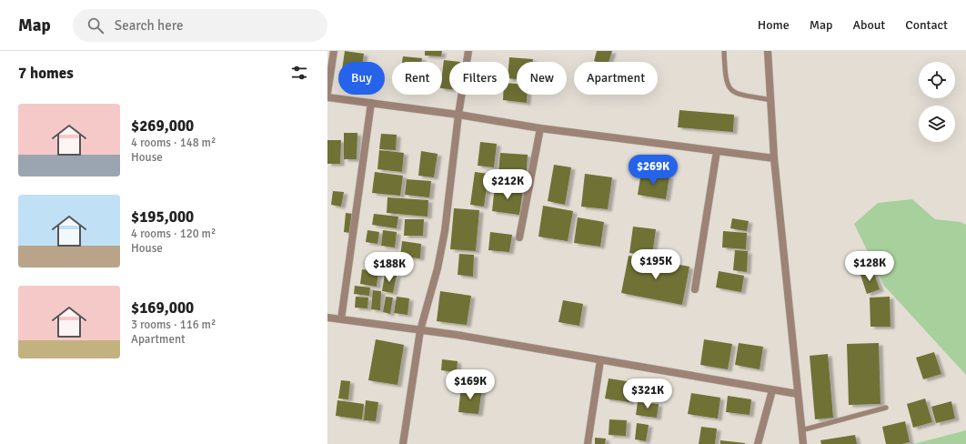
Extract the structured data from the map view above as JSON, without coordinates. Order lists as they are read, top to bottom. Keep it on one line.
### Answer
{"page":{"header":"Map","search":"Search here","nav":["Home","Map","About","Contact"],"heading":"7 homes","chip":["Buy","Rent","Filters","New","Apartment"],"list":[{"name":"$269,000","note":"4 rooms · 148 m² · House"},{"name":"$195,000","note":"4 rooms · 120 m² · House"},{"name":"$169,000","note":"3 rooms · 116 m² · Apartment"}],"price":["$269K","$212K","$195K","$128K","$188K","$169K","$321K"]}}
